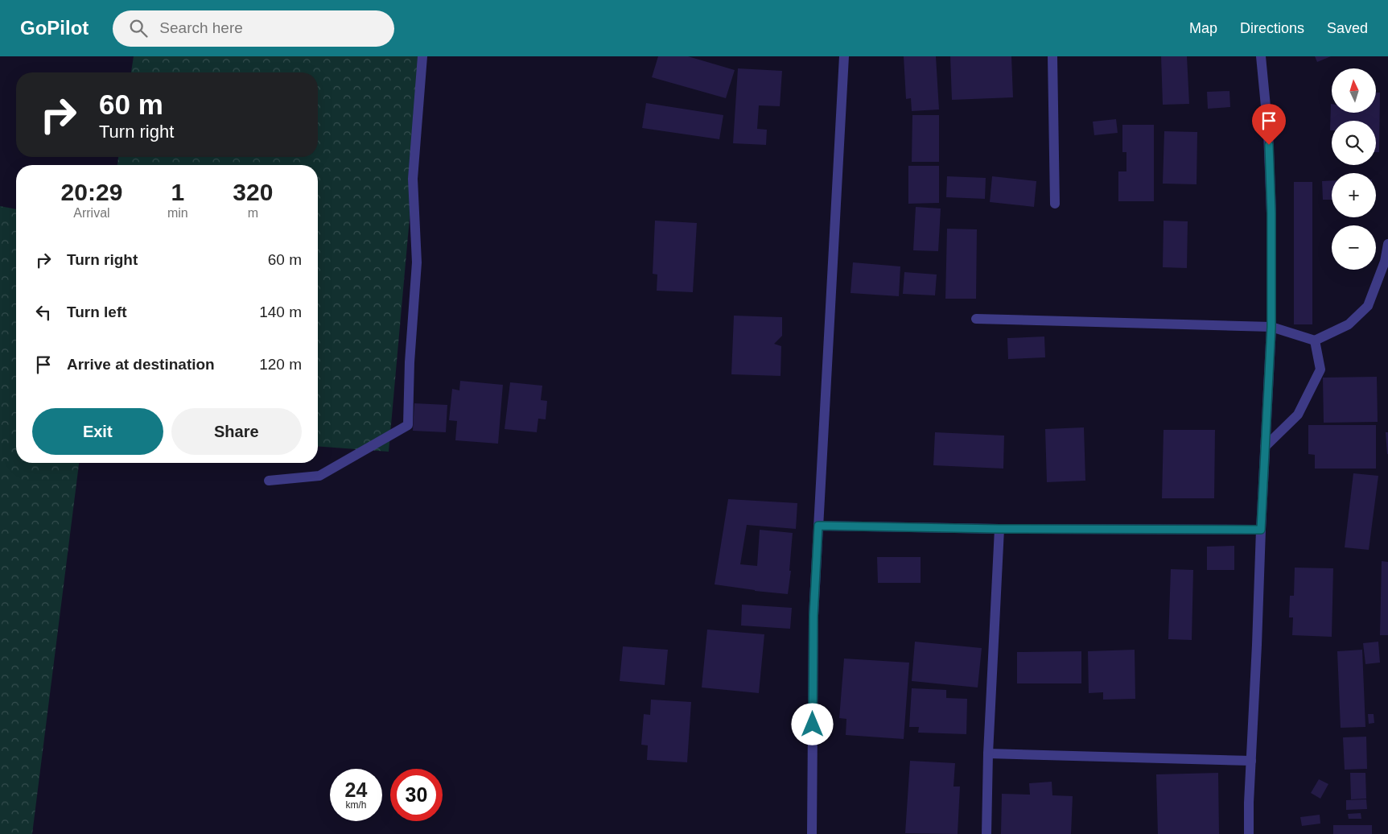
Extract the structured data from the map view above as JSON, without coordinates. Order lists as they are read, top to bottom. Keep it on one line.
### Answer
{"north":"top","page":{"header":"GoPilot","search":"Search here","nav":["Map","Directions","Saved"],"map_buttons":["+","−"],"turn":["60 m","Turn right"],"eta":["20:29","Arrival","1","min","320","m"],"list":[{"name":"Turn right","value":"60 m"},{"name":"Turn left","value":"140 m"},{"name":"Arrive at destination","value":"120 m"}],"buttons":["Exit","Share"],"speed":"24 km/h","limit":"30"}}
